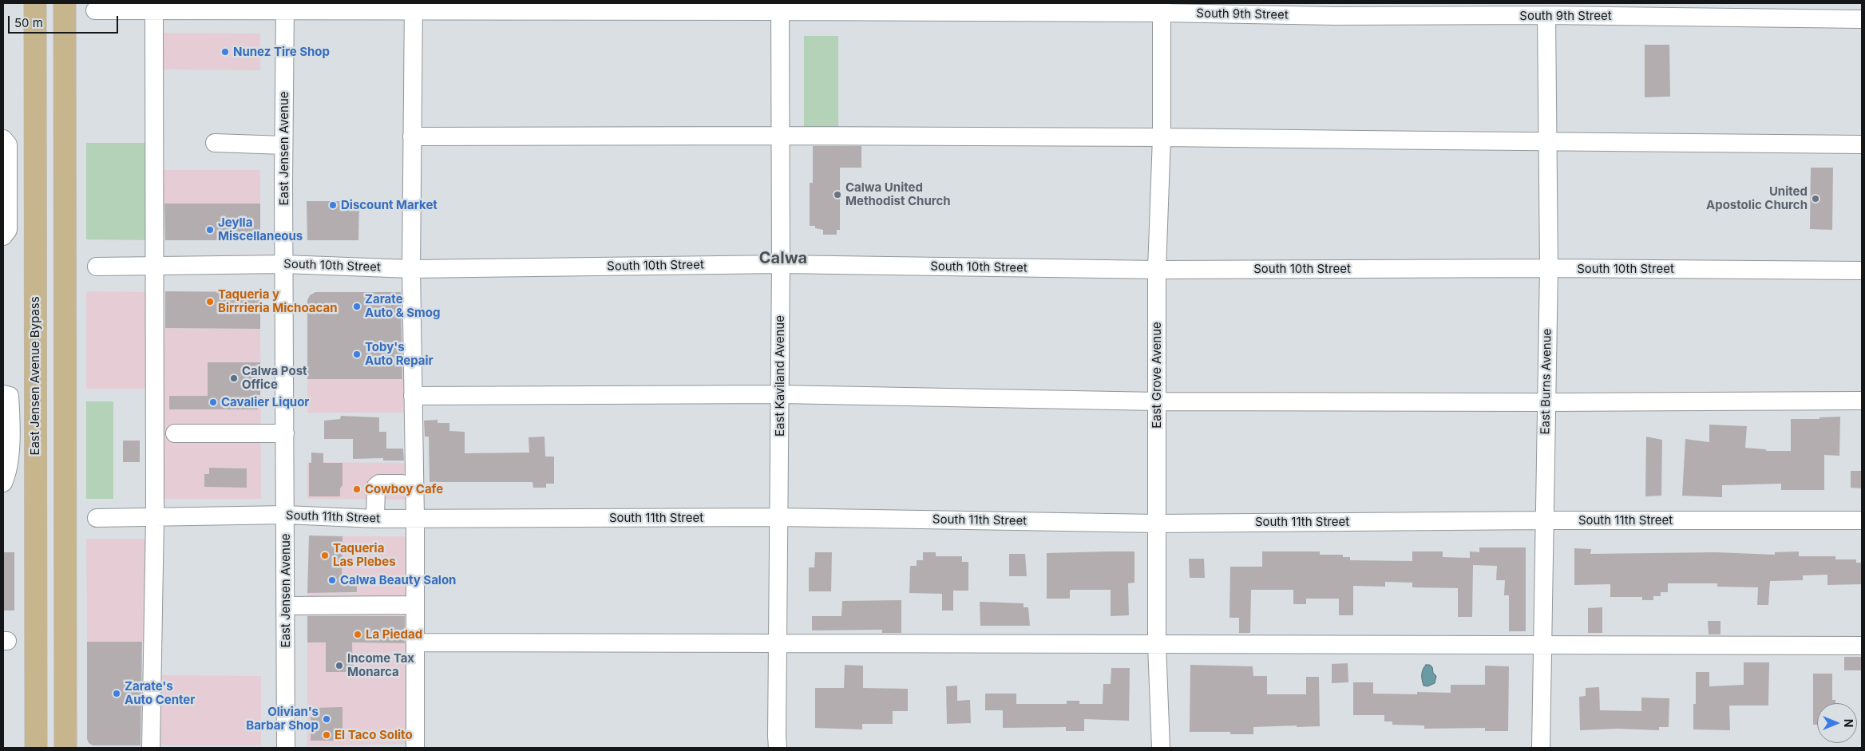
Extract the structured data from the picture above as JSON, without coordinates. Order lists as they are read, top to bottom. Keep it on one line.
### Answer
{"streets":{"main road":["East Jensen Avenue Bypass"],"street":["South 9th Street","East Jensen Avenue","South 10th Street","East Grove Avenue","East Kaviland Avenue","East Burns Avenue","South 11th Street"]},"crossings":[["South 9th Street","East Jensen Avenue"],["South 9th Street","East Grove Avenue"],["South 9th Street","East Kaviland Avenue"],["South 9th Street","East Burns Avenue"],["East Jensen Avenue","South 10th Street"],["East Jensen Avenue","South 11th Street"],["South 10th Street","East Grove Avenue"],["South 10th Street","East Kaviland Avenue"],["South 10th Street","East Burns Avenue"],["East Grove Avenue","South 11th Street"],["East Kaviland Avenue","South 11th Street"],["East Burns Avenue","South 11th Street"]],"districts":["Calwa"],"places":["Nunez Tire Shop","Calwa United Methodist Church","United Apostolic Church","Discount Market","Jeylla Miscellaneous","Taqueria y Birrrieria Michoacan","Zarate Auto & Smog","Toby's Auto Repair","Calwa Post Office","Cavalier Liquor","Cowboy Cafe","Taqueria Las Plebes","Calwa Beauty Salon","La Piedad","Income Tax Monarca","Zarate's Auto Center","Olivian's Barbar Shop","El Taco Solito"],"scale_bar":"50 m","north":"right"}
